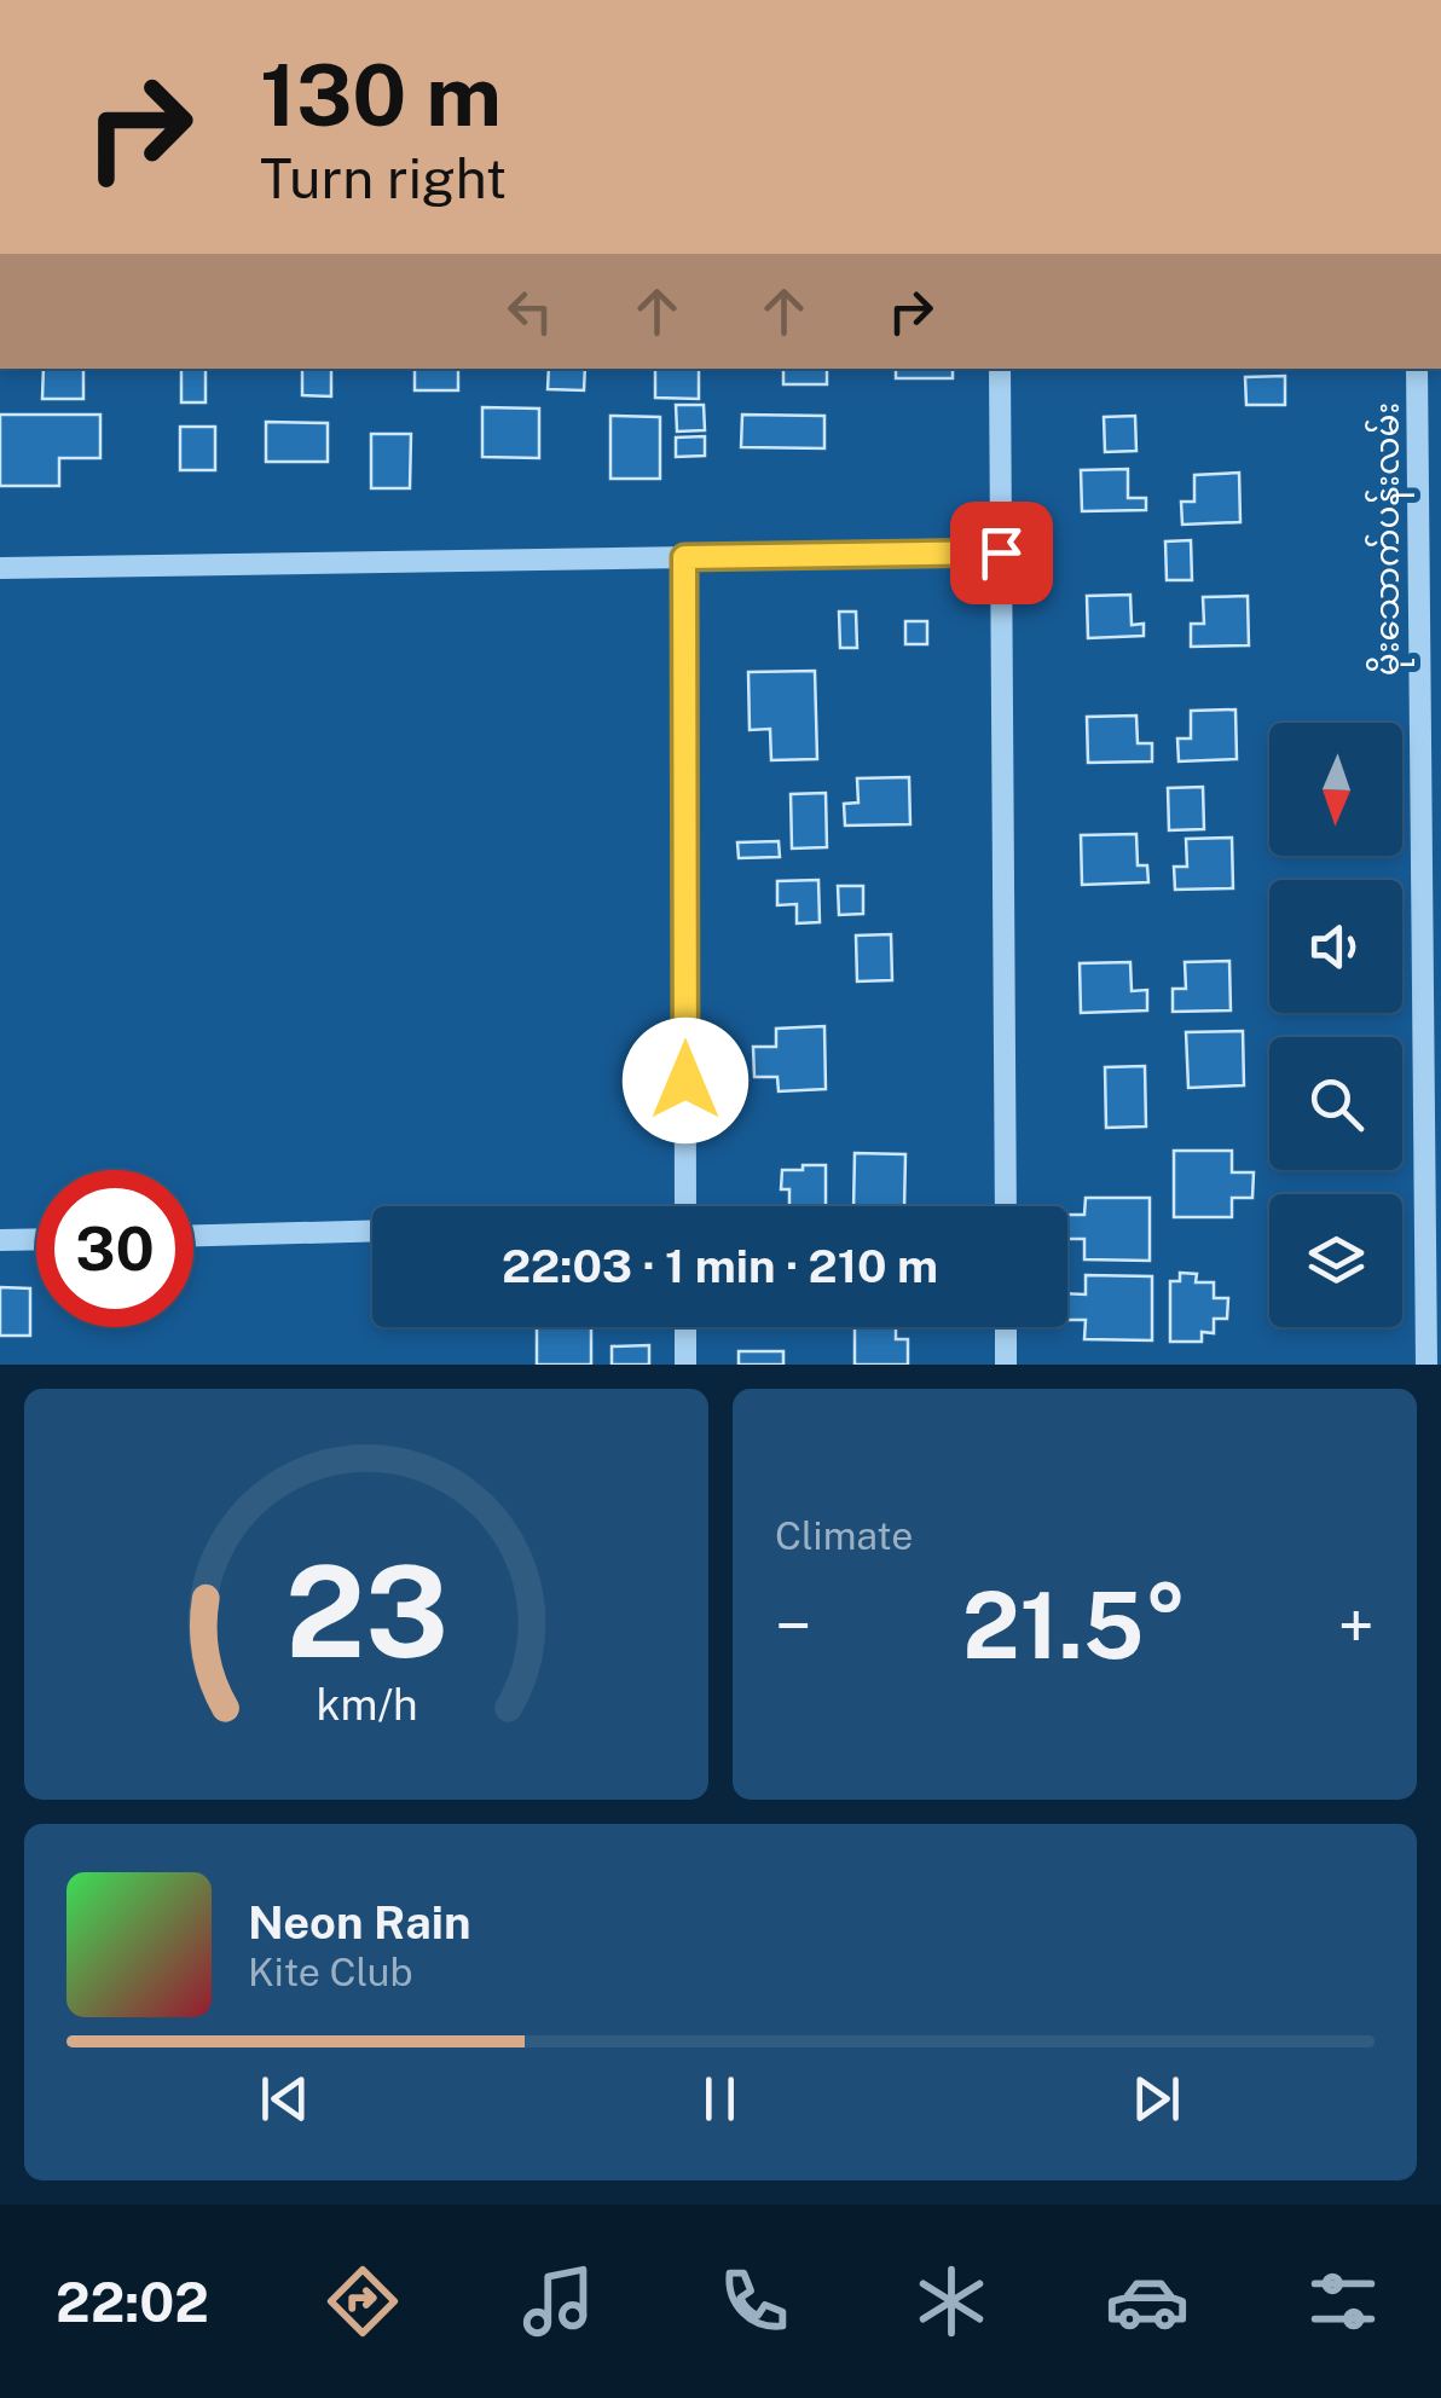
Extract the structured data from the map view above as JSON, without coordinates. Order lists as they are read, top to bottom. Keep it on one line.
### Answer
{"streets":{"street":["မိုးသောက်ပန်းလမ်း"]},"north":"bottom","page":{"turn":["130 m","Turn right"],"limit":"30","trip":"22:03 · 1 min · 210 m","tile":"Climate","heat":["−","21.5°","+"],"song":["Neon Rain","Kite Club"],"tabs":"22:02","gauge":["23","km/h"]}}
